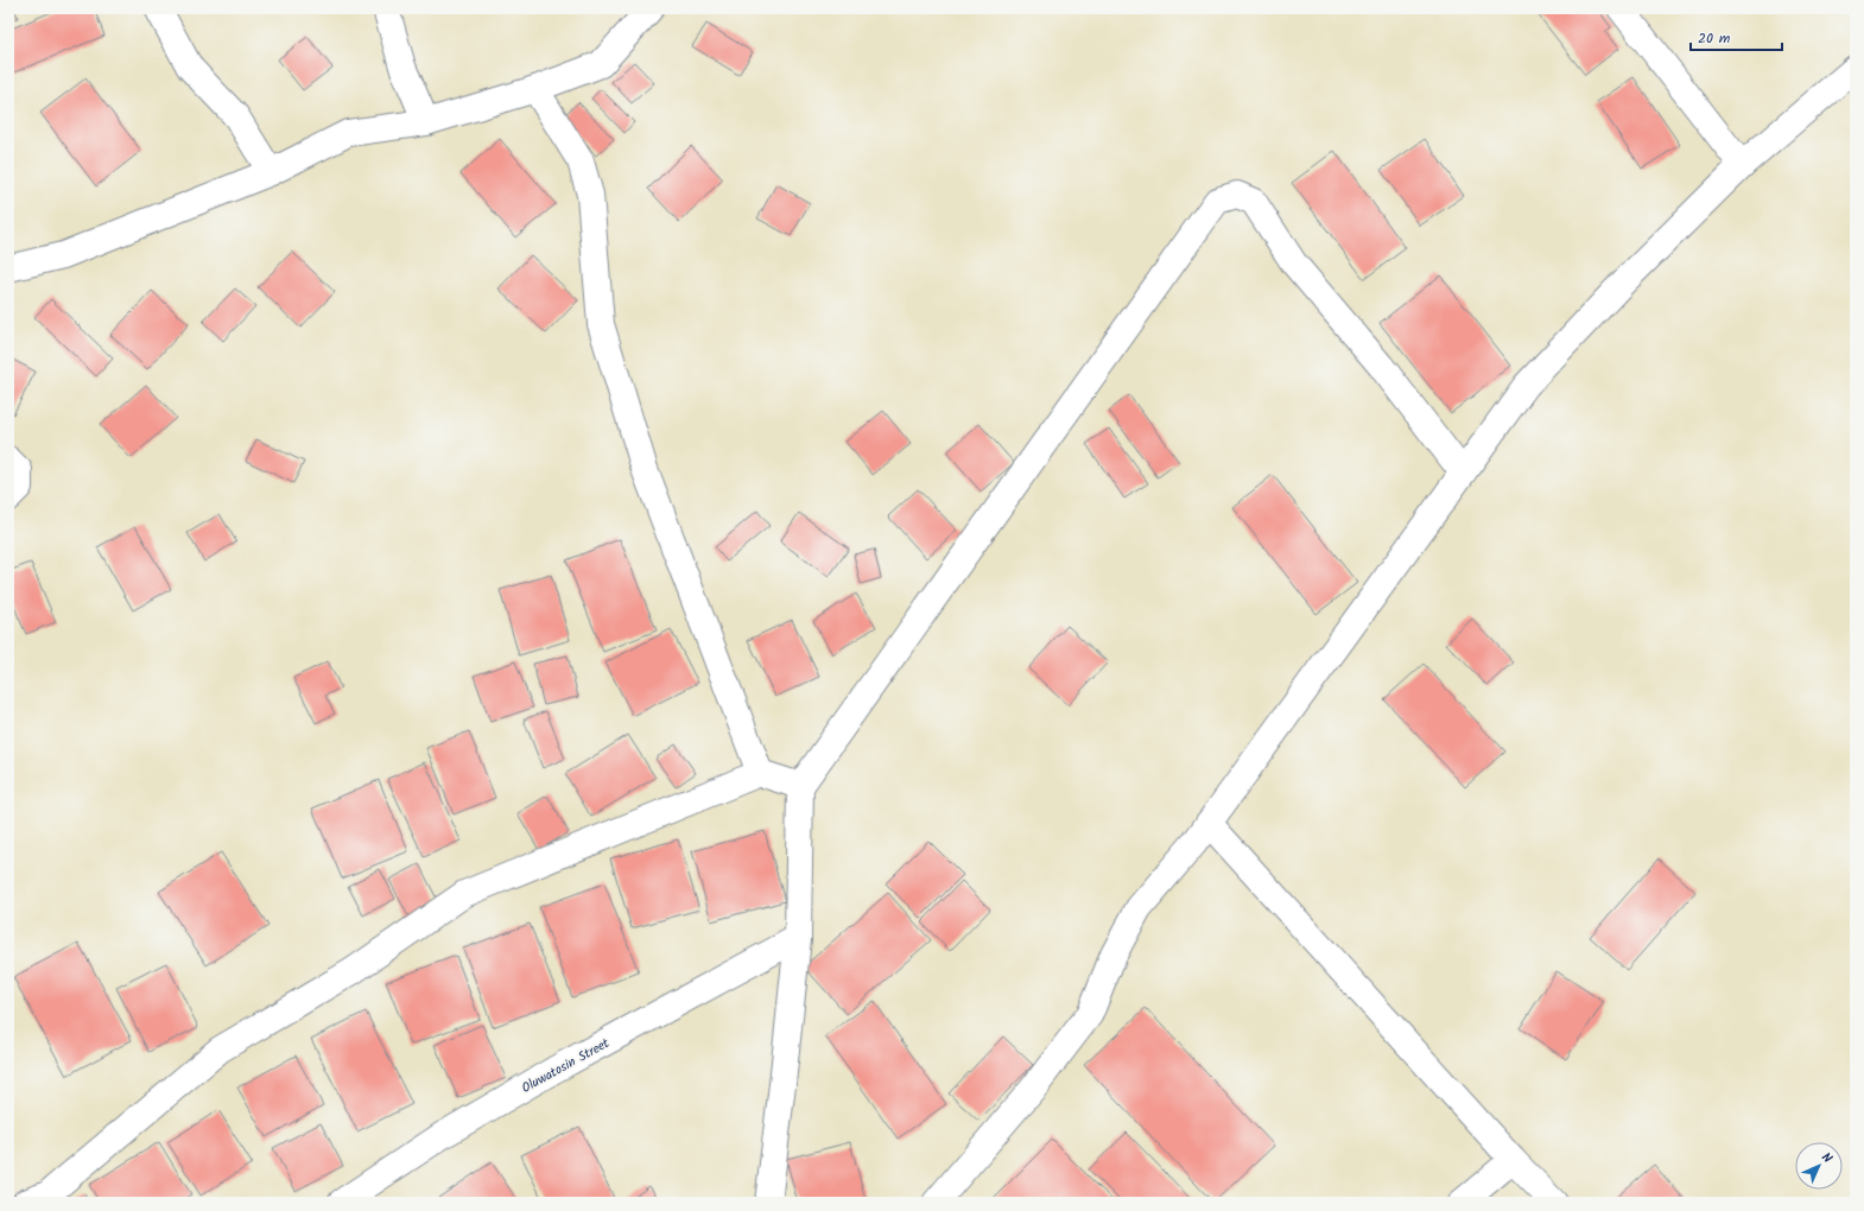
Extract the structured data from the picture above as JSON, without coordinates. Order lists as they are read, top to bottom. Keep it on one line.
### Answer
{"streets":{"street":["Oluwatosin Street"]},"scale_bar":"20 m","north":"top right"}
